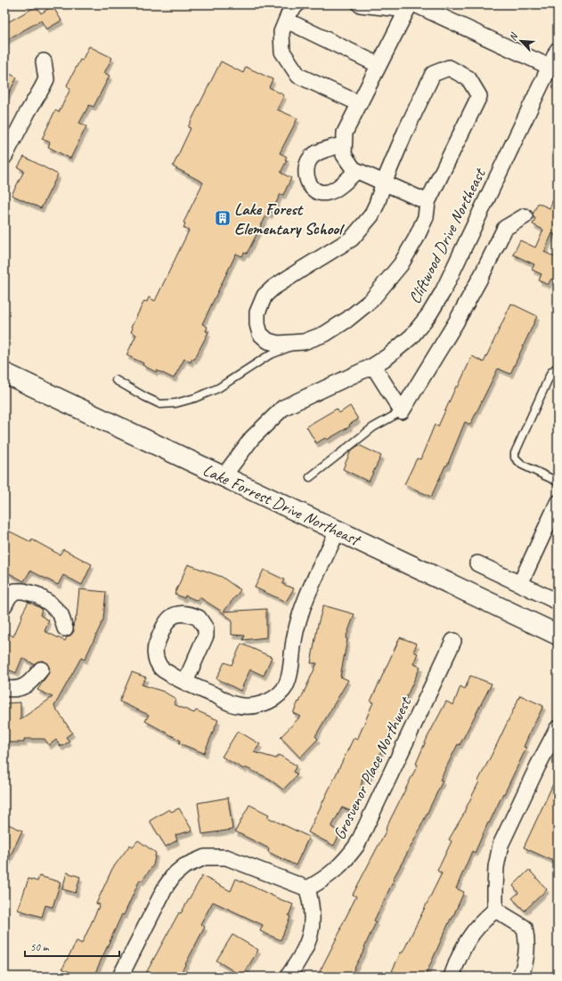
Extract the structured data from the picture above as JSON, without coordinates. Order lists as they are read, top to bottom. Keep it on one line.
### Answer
{"streets":{"street":["Cliftwood Drive Northeast","Lake Forrest Drive Northeast","Grosvenor Place Northwest"]},"crossings":[["Cliftwood Drive Northeast","Lake Forrest Drive Northeast"]],"places":{"building":["Lake Forest Elementary School"]},"scale_bar":"50 m","north":"top left"}
